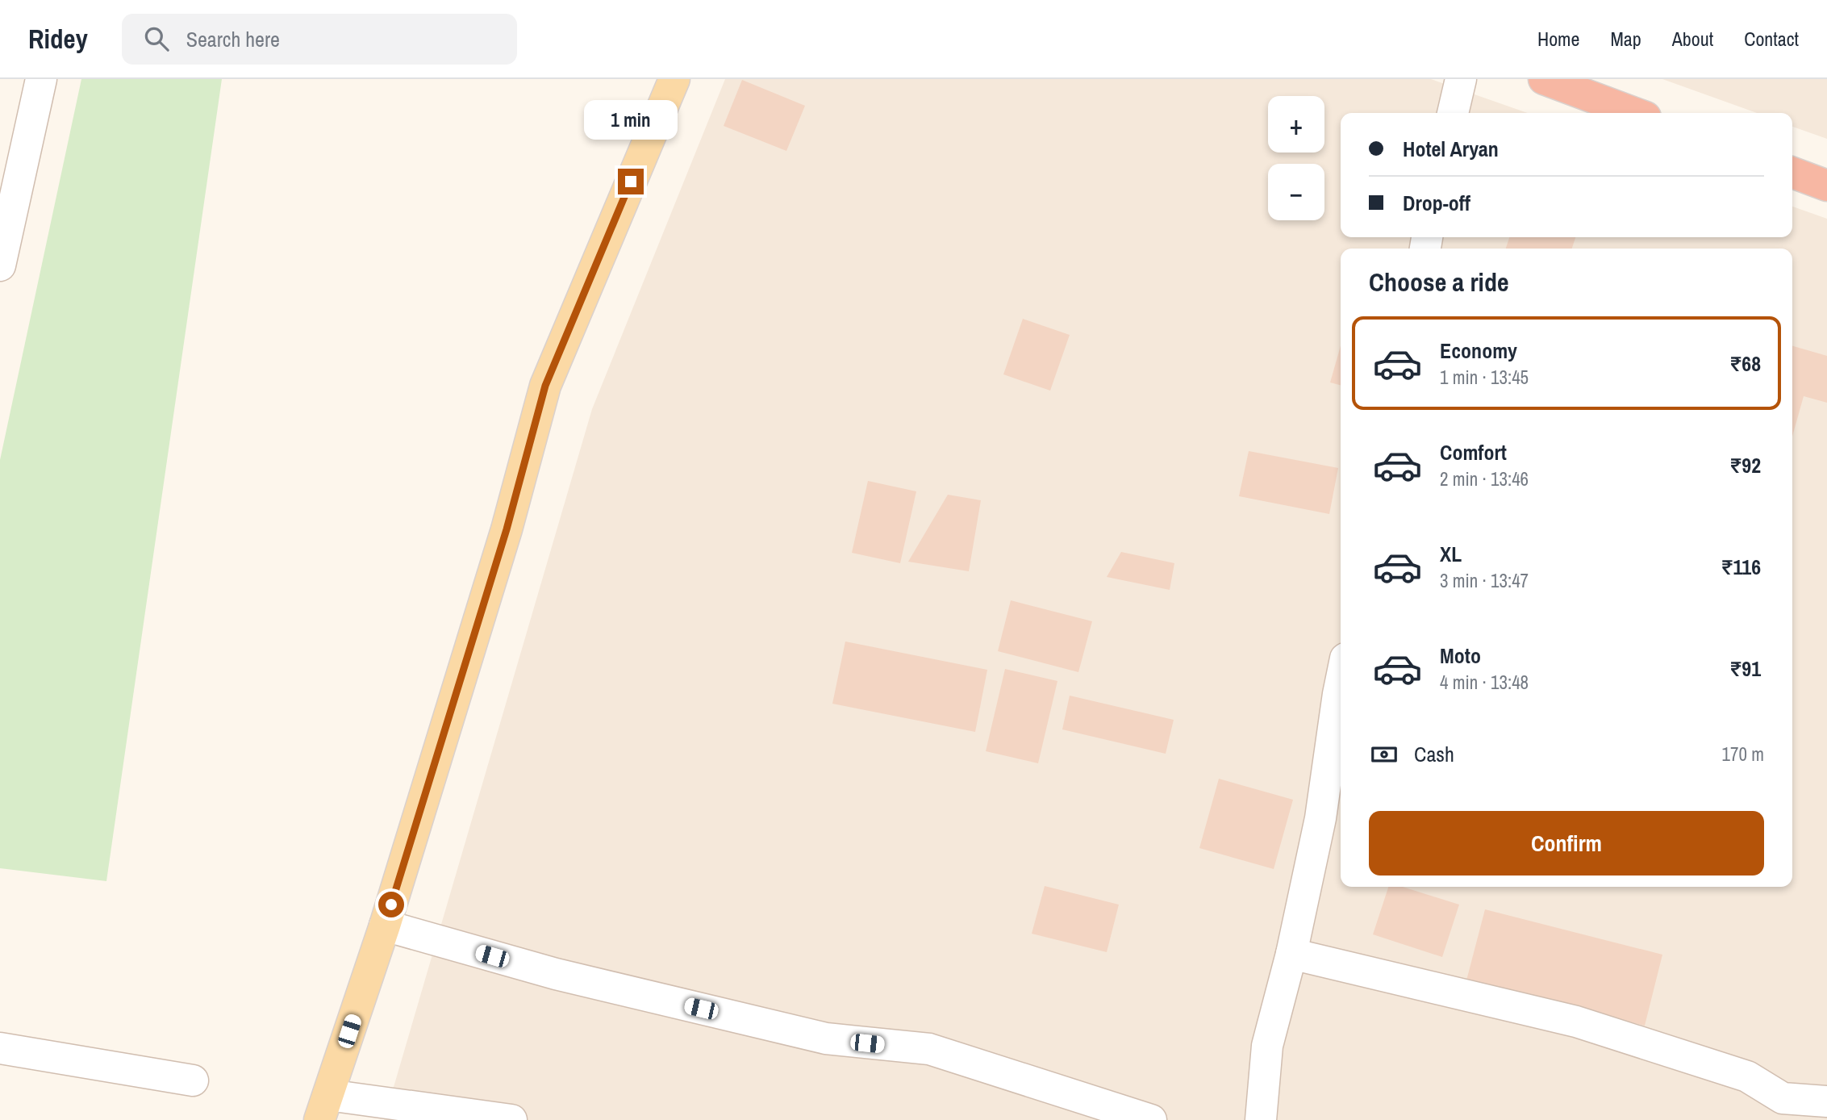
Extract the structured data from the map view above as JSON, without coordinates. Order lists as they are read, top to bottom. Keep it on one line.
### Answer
{"page":{"header":"Ridey","search":"Search here","nav":["Home","Map","About","Contact"],"map_buttons":["+","−"],"bubble":"1 min","banner":["Hotel Aryan","Drop-off"],"heading":"Choose a ride","list":[{"name":"Economy","note":"1 min · 13:45","value":"₹68"},{"name":"Comfort","note":"2 min · 13:46","value":"₹92"},{"name":"XL","note":"3 min · 13:47","value":"₹116"},{"name":"Moto","note":"4 min · 13:48","value":"₹91"}],"pay":["Cash","170 m"],"buttons":"Confirm"}}
